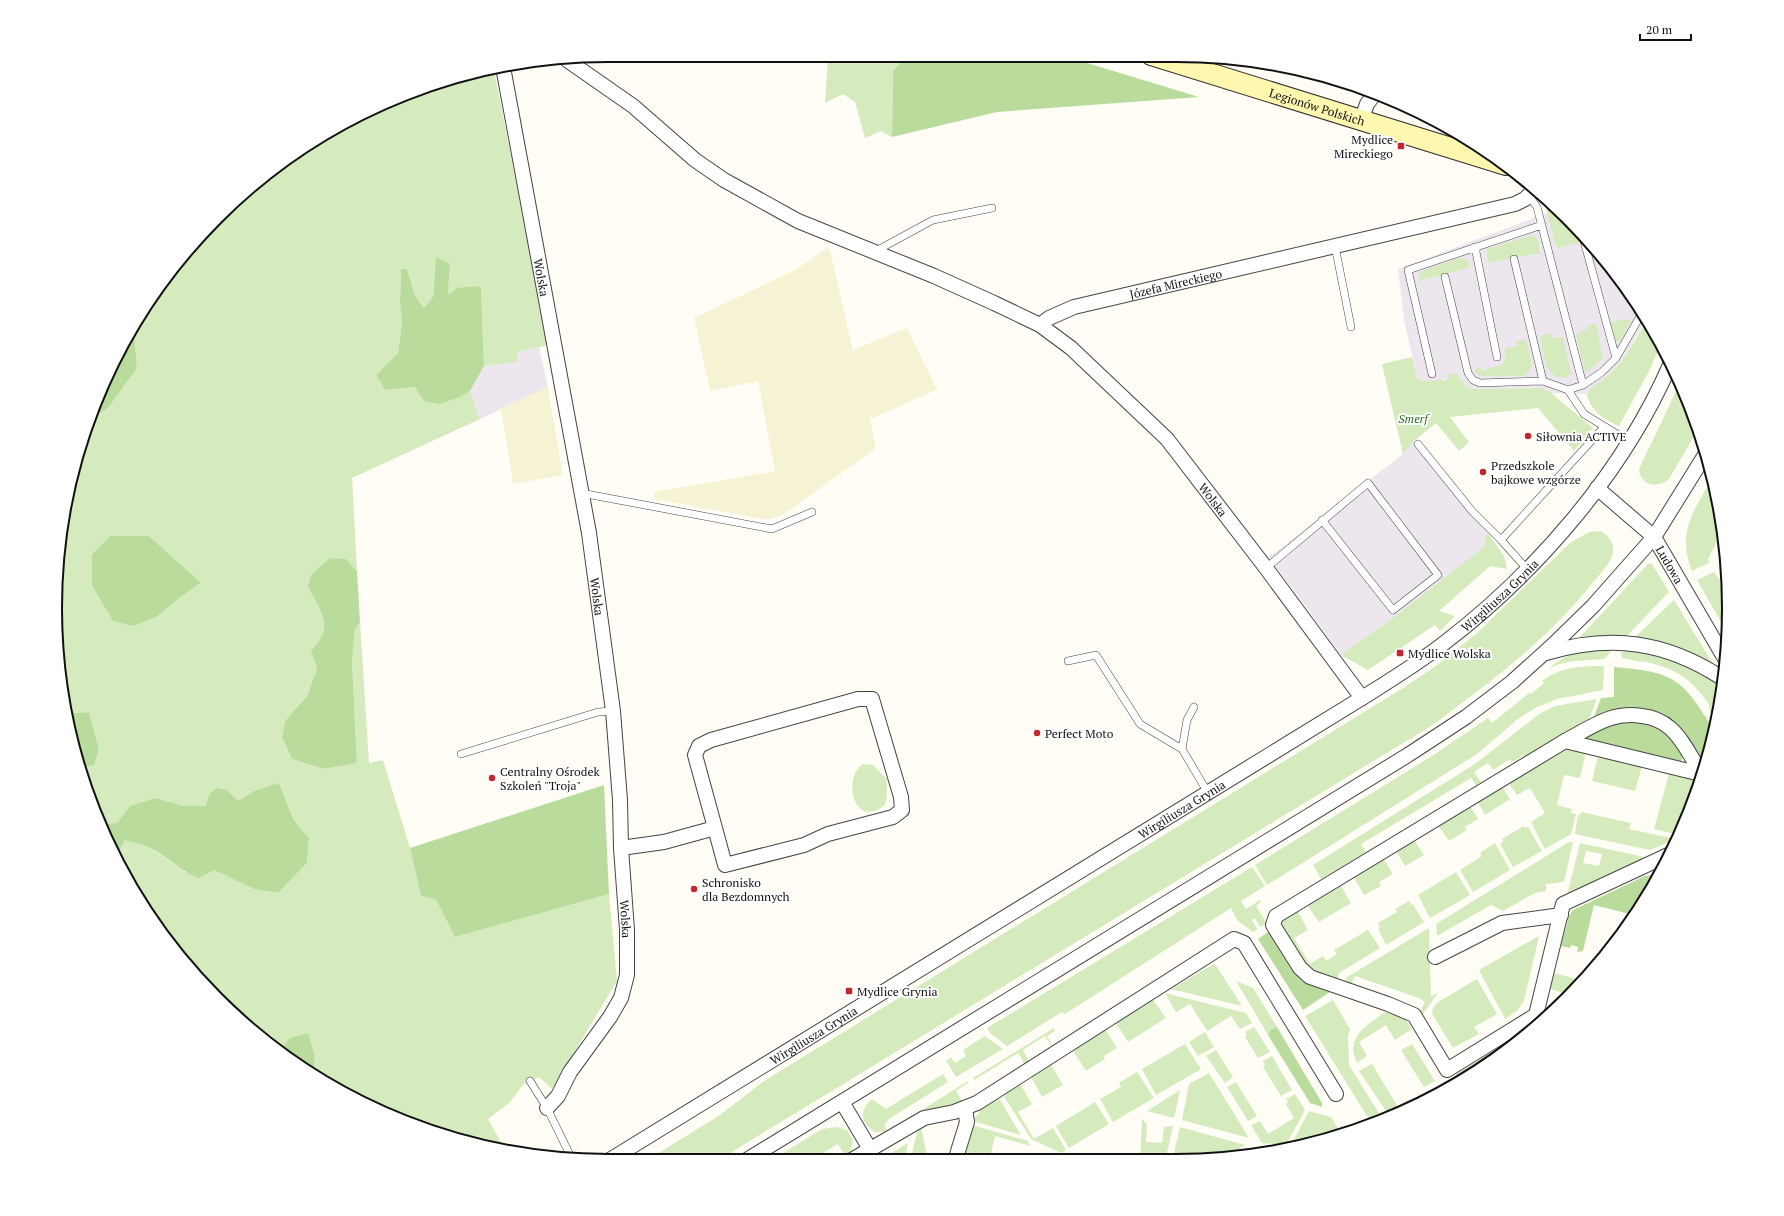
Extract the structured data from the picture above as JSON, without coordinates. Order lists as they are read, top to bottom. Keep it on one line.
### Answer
{"streets":{"street":["Legionów Polskich","Wolska","Józefa Mireckiego","Ludowa","Wirgiliusza Grynia"]},"crossings":[["Wolska","Józefa Mireckiego"],["Wolska","Wirgiliusza Grynia"],["Ludowa","Wirgiliusza Grynia"]],"parks":["Smerf"],"places":{"transit":["Mydlice Mireckiego","Mydlice Wolska","Mydlice Grynia"],"other":["Siłownia ACTIVE","Przedszkole bajkowe wzgórze","Perfect Moto","Centralny Ośrodek Szkoleń \"Troja\"","Schronisko dla Bezdomnych"]},"scale_bar":"20 m"}
